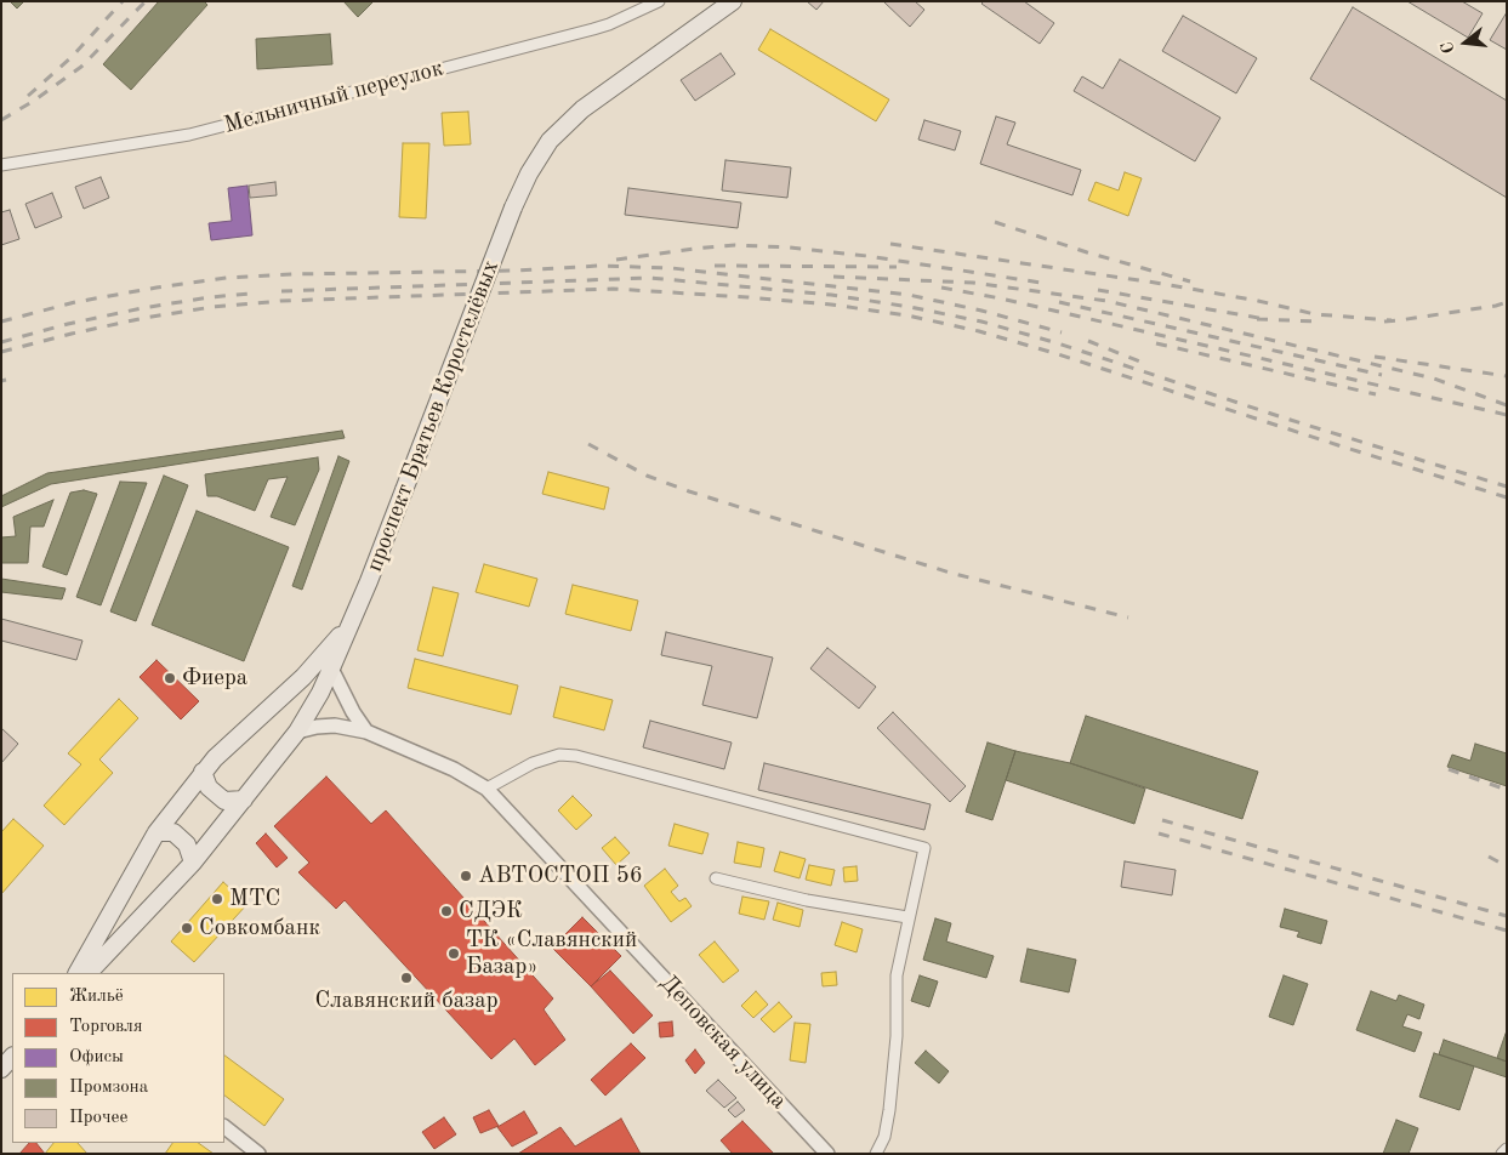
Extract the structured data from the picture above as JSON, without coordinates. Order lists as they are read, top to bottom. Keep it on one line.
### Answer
{"streets":{"main road":["проспект Братьев Коростелёвых"],"street":["Мельничный переулок","Деповская улица"]},"crossings":[["проспект Братьев Коростелёвых","Деповская улица"]],"places":["Фиера","АВТОСТОП 56","МТС","СДЭК","Совкомбанк","ТК «Славянский Базар»","Славянский базар"],"legend":["Жильё","Торговля","Офисы","Промзона","Прочее"],"north":"left"}
